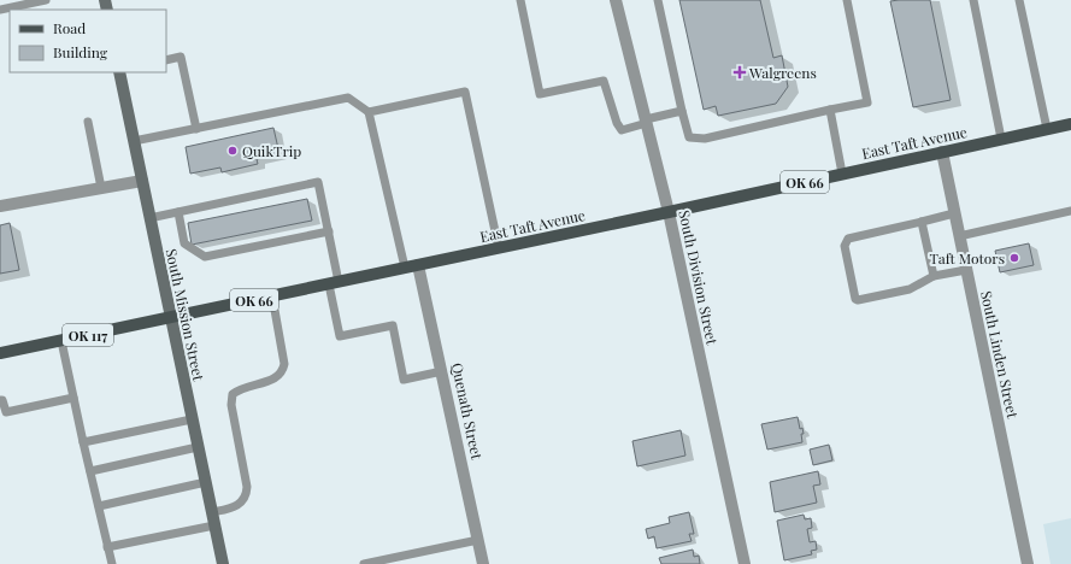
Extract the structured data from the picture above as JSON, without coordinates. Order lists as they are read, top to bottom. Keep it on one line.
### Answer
{"streets":{"main road":["East Taft Avenue","OK 66","OK 117"],"street":["South Division Street","South Mission Street","South Linden Street","Quenath Street"]},"crossings":[["East Taft Avenue","South Division Street"],["East Taft Avenue","South Mission Street"],["East Taft Avenue","South Linden Street"],["East Taft Avenue","Quenath Street"]],"places":{"health":["Walgreens"],"other":["QuikTrip","Taft Motors"]},"legend":["Road","Building"]}
